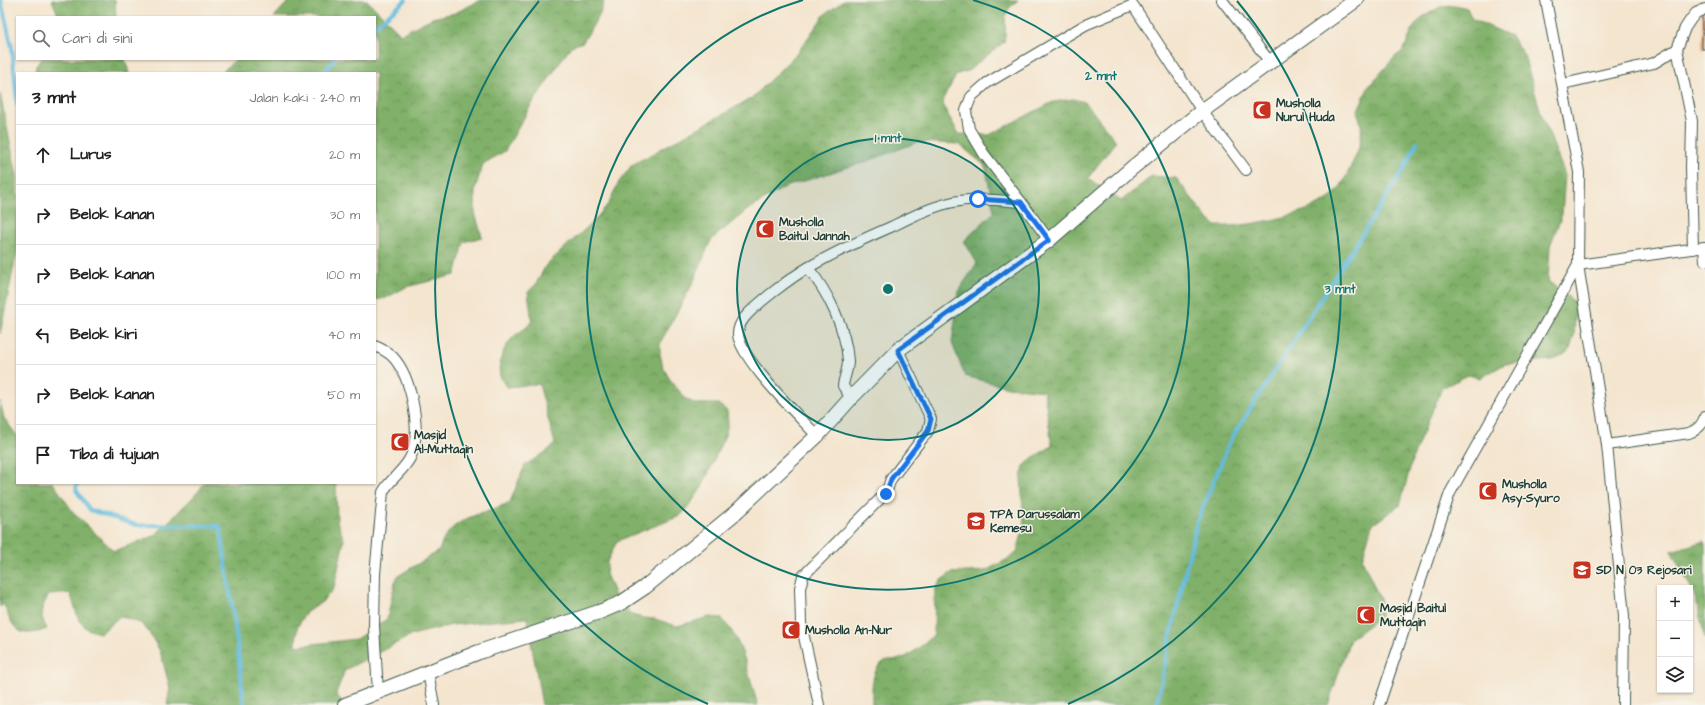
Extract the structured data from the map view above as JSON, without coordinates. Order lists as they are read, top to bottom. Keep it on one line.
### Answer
{"places":{"mosque":["Musholla Nurul Huda","Musholla Baitul Jannah","Masjid Al-Muttaqin","Musholla Asy-Syuro","Masjid Baitul Muttaqin","Musholla An-Nur"],"school or university":["TPA Darussalam Kemesu","SD N 03 Rejosari"]},"page":{"search":"Cari di sini","heading":["3 mnt","Jalan kaki · 240 m"],"list":[["Lurus","20 m"],["Belok kanan","30 m"],["Belok kanan","100 m"],["Belok kiri","40 m"],["Belok kanan","50 m"],"Tiba di tujuan"],"map_buttons":["+","−"]},"rings":["2 mnt","1 mnt","3 mnt"]}
